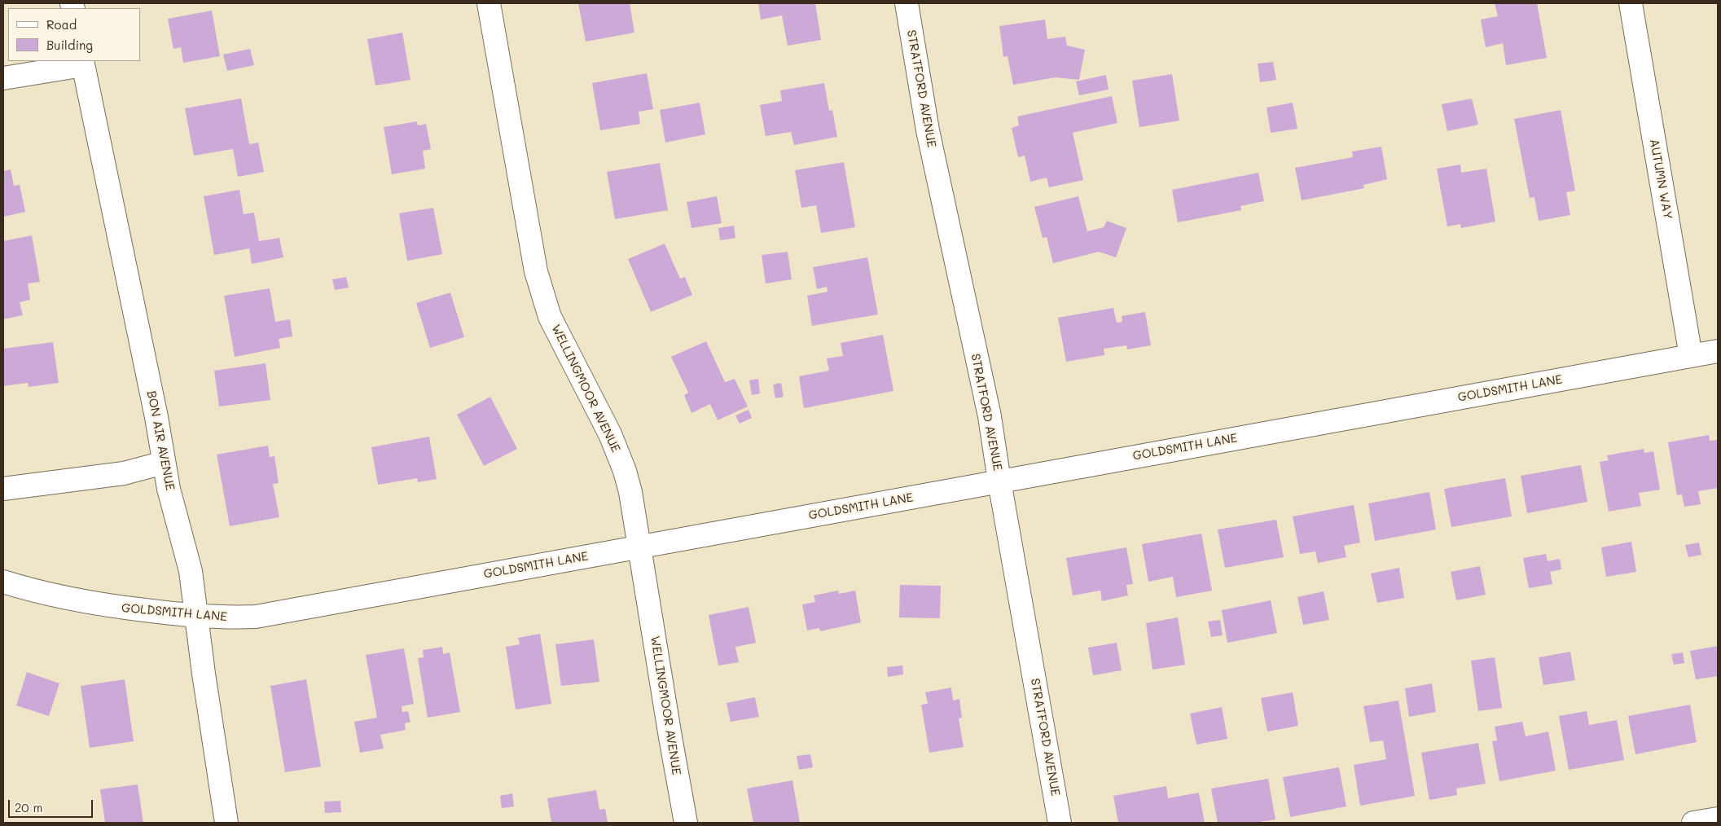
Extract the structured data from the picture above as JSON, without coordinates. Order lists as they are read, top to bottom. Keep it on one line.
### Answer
{"streets":{"street":["STRATFORD AVENUE","AUTUMN WAY","WELLINGMOOR AVENUE","GOLDSMITH LANE","BON AIR AVENUE"]},"crossings":[["STRATFORD AVENUE","GOLDSMITH LANE"],["AUTUMN WAY","GOLDSMITH LANE"],["WELLINGMOOR AVENUE","GOLDSMITH LANE"],["GOLDSMITH LANE","BON AIR AVENUE"]],"legend":["Road","Building"],"scale_bar":"20 m"}
